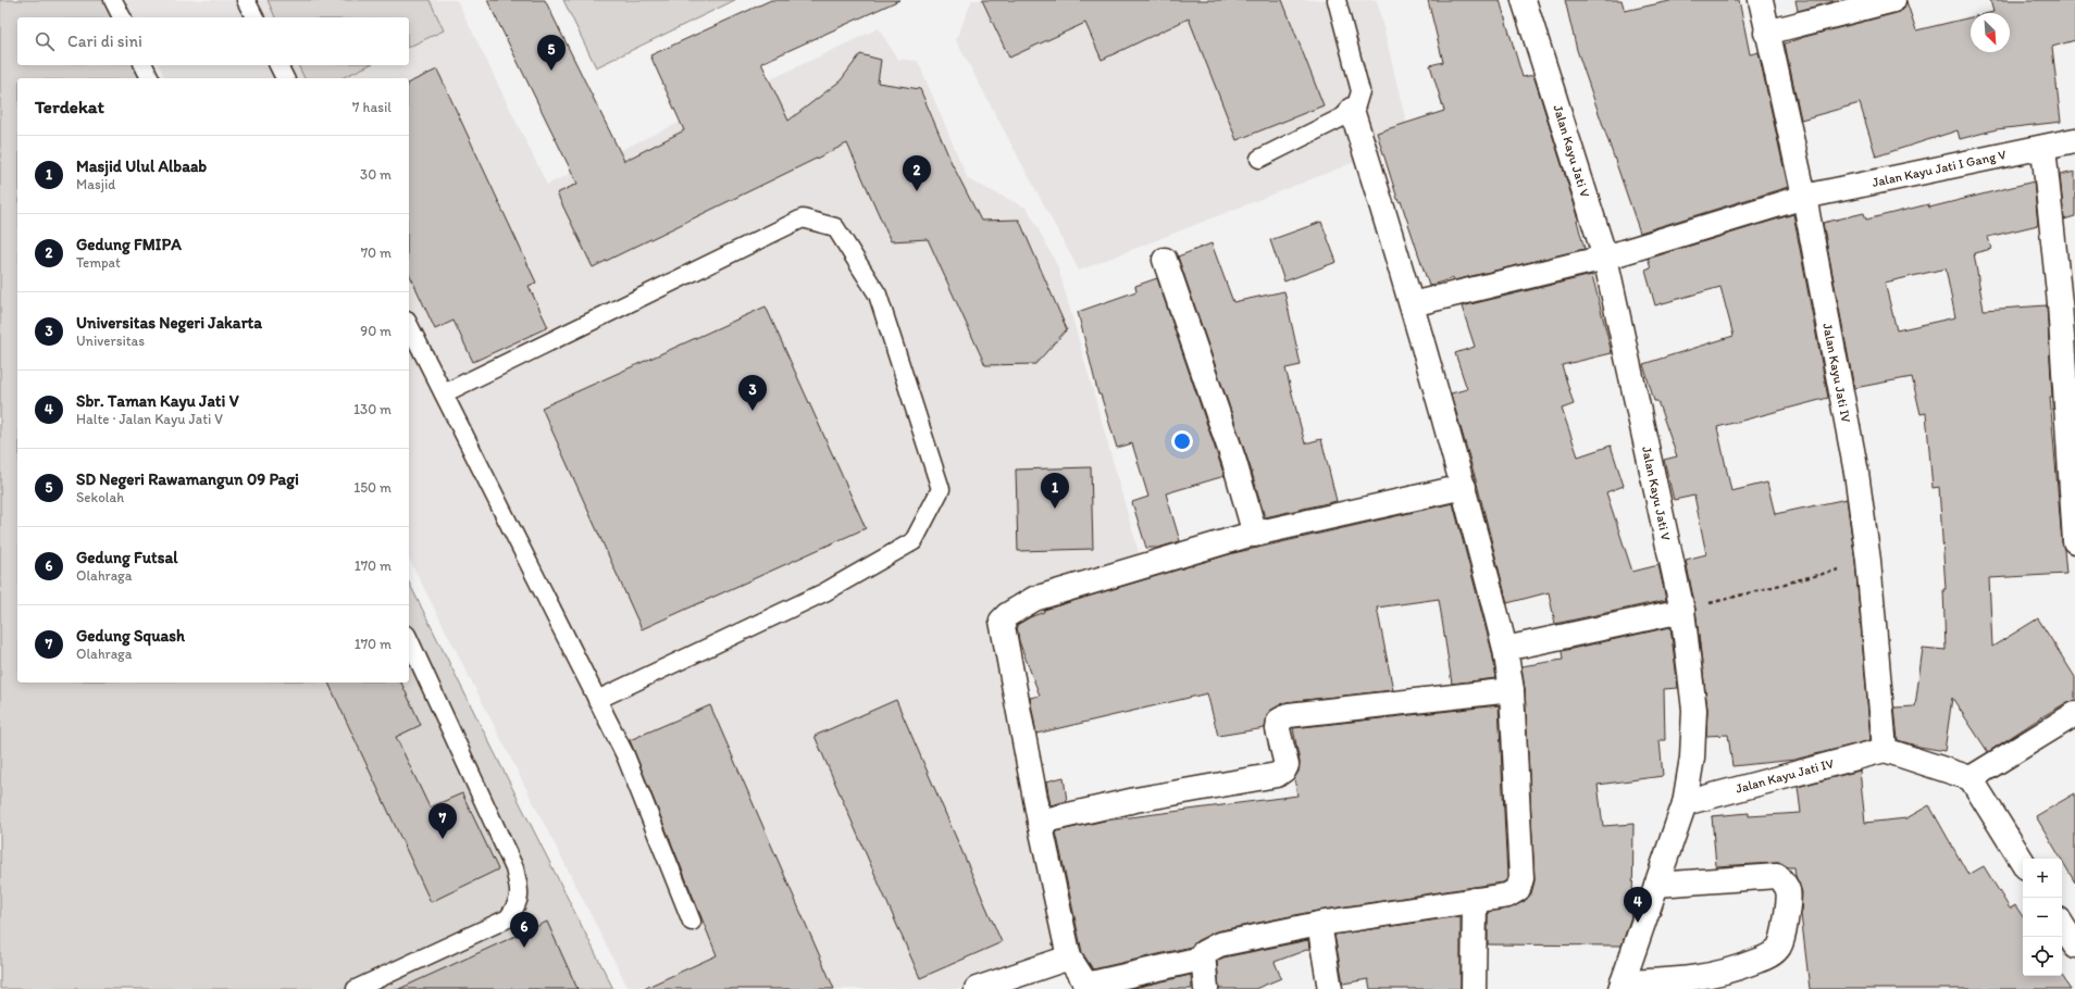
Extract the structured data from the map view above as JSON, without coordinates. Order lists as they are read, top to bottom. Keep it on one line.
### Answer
{"streets":{"street":["Jalan Kayu Jati V","Jalan Kayu Jati I Gang V","Jalan Kayu Jati IV"]},"crossings":[["Jalan Kayu Jati V","Jalan Kayu Jati I Gang V"],["Jalan Kayu Jati V","Jalan Kayu Jati IV"],["Jalan Kayu Jati I Gang V","Jalan Kayu Jati IV"]],"north":"bottom right","page":{"search":"Cari di sini","pins":["5","2","3","1","7","4","6"],"heading":["Terdekat","7 hasil"],"list":[{"mark":"1","name":"Masjid Ulul Albaab","note":"Masjid","value":"30 m"},{"mark":"2","name":"Gedung FMIPA","note":"Tempat","value":"70 m"},{"mark":"3","name":"Universitas Negeri Jakarta","note":"Universitas","value":"90 m"},{"mark":"4","name":"Sbr. Taman Kayu Jati V","note":"Halte · Jalan Kayu Jati V","value":"130 m"},{"mark":"5","name":"SD Negeri Rawamangun 09 Pagi","note":"Sekolah","value":"150 m"},{"mark":"6","name":"Gedung Futsal","note":"Olahraga","value":"170 m"},{"mark":"7","name":"Gedung Squash","note":"Olahraga","value":"170 m"}],"map_buttons":["+","−"]}}
